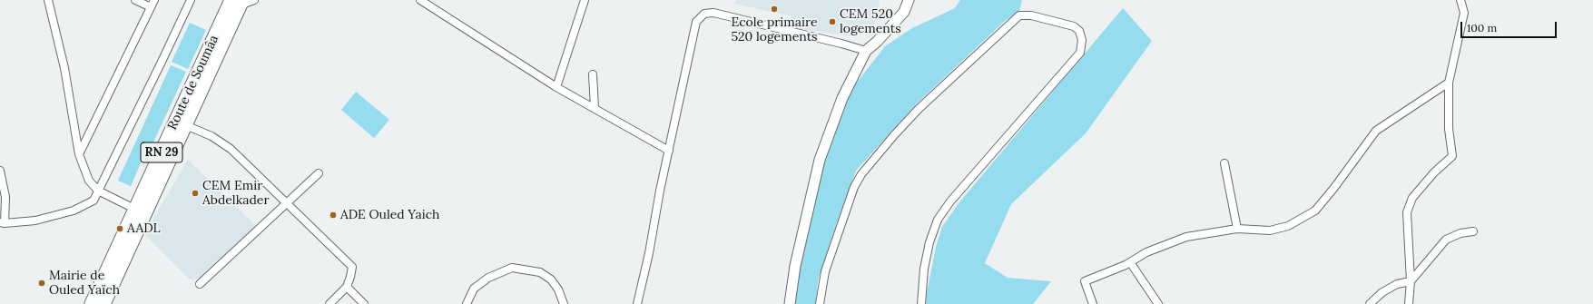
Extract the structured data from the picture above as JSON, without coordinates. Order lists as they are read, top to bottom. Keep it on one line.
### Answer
{"streets":{"highway":["Route de Soumâa","RN 29"]},"places":["Ecole primaire 520 logements","CEM 520 logements","CEM Emir Abdelkader","ADE Ouled Yaich","AADL","Mairie de Ouled Yaïch"],"scale_bar":"100 m"}
